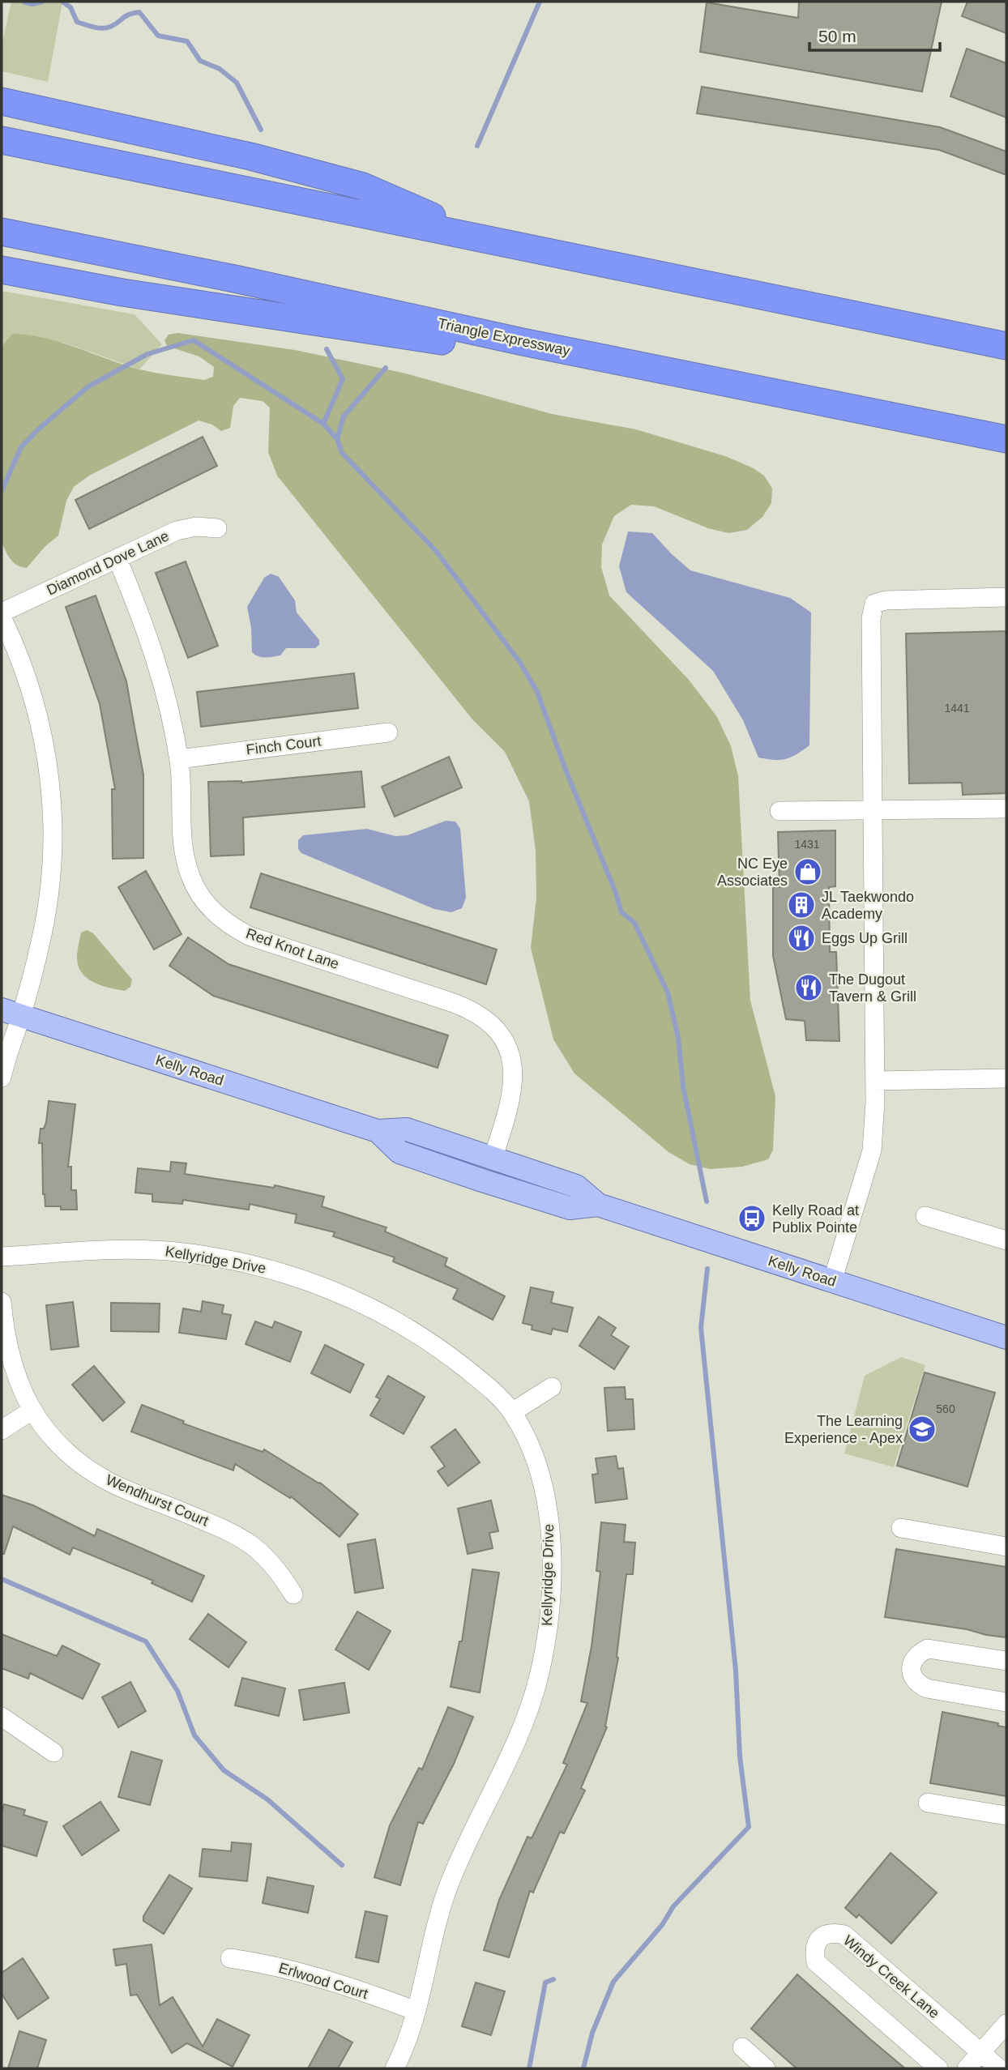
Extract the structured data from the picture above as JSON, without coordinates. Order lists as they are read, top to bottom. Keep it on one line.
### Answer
{"streets":{"highway":["Triangle Expressway"],"main road":["Kelly Road"],"street":["Diamond Dove Lane","Finch Court","Red Knot Lane","Kellyridge Drive","Wendhurst Court","Windy Creek Lane","Erlwood Court"]},"crossings":[["Diamond Dove Lane","Red Knot Lane"],["Finch Court","Red Knot Lane"],["Red Knot Lane","Kelly Road"],["Kellyridge Drive","Erlwood Court"]],"places":{"shop":["NC Eye Associates"],"building":["JL Taekwondo Academy"],"restaurant":["Eggs Up Grill","The Dugout Tavern & Grill"],"bus stop":["Kelly Road at Publix Pointe"],"school or university":["The Learning Experience - Apex"]},"house_numbers":["1441","1431","560"],"scale_bar":"50 m"}
